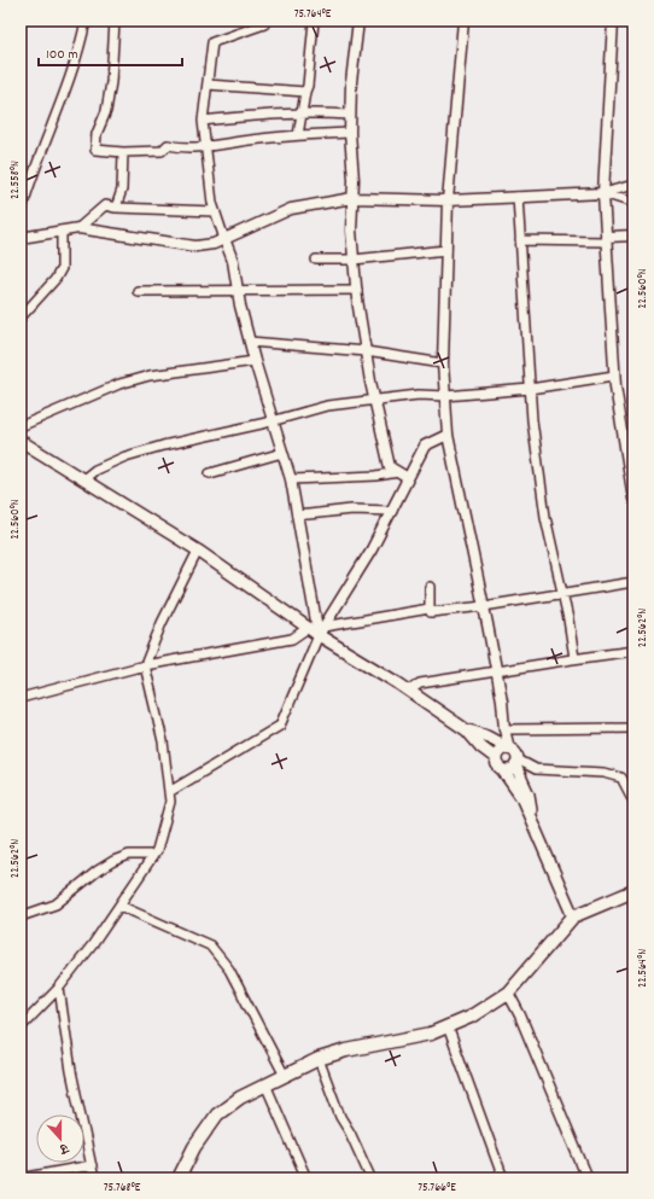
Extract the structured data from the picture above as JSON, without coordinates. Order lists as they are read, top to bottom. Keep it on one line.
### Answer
{"scale_bar":"100 m","north":"bottom","coordinates":["75.764°E","22.558°N","22.560°N","22.562°N","22.564°N","75.768°E","75.766°E"]}
